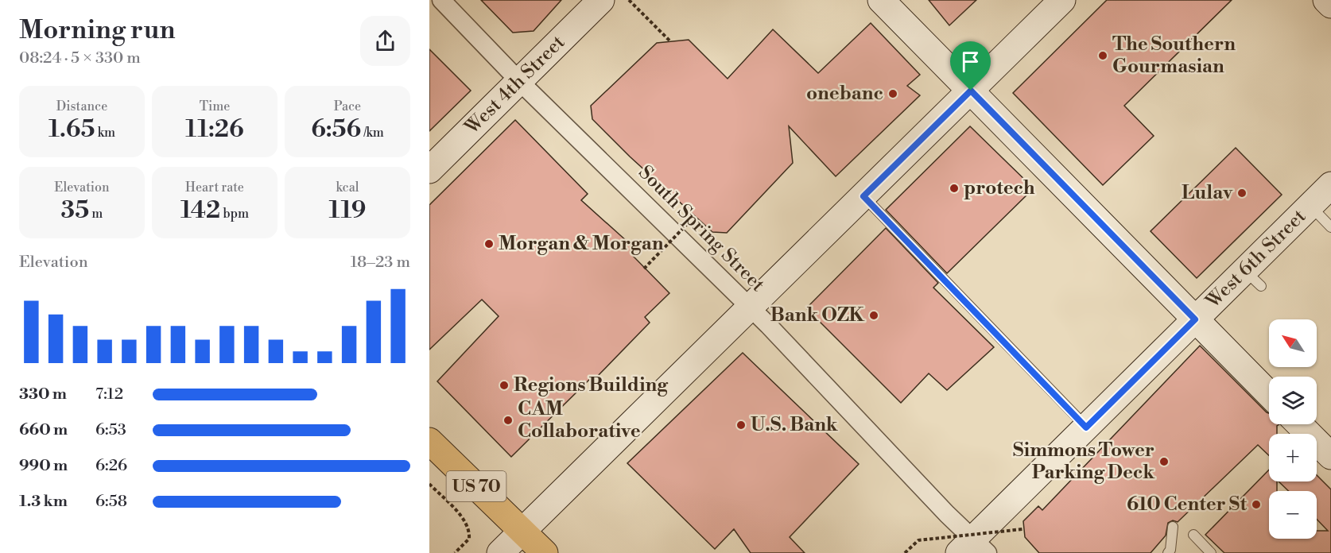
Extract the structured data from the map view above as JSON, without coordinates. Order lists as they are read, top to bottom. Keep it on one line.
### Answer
{"streets":{"main road":["US 70"],"street":["West 4th Street","South Spring Street","West 6th Street"]},"crossings":[["West 4th Street","South Spring Street"],["South Spring Street","West 6th Street"]],"places":["The Southern Gourmasian","onebanc","protech","Lulav","Morgan & Morgan","Bank OZK","Regions Building","CAM Collaborative","U.S. Bank","Simmons Tower Parking Deck","610 Center St"],"north":"top left","page":{"heading":["Morning run","08:24 · 5 × 330 m"],"stats":[["Distance","1.65 km"],["Time","11:26"],["Pace","6:56 /km"],["Elevation","35 m"],["Heart rate","142 bpm"],["kcal","119"]],"chart":["Elevation","18–23 m"],"map_buttons":["+","−"],"list":[{"name":"330 m","note":"7:12"},{"name":"660 m","note":"6:53"},{"name":"990 m","note":"6:26"},{"name":"1.3 km","note":"6:58"}]}}
